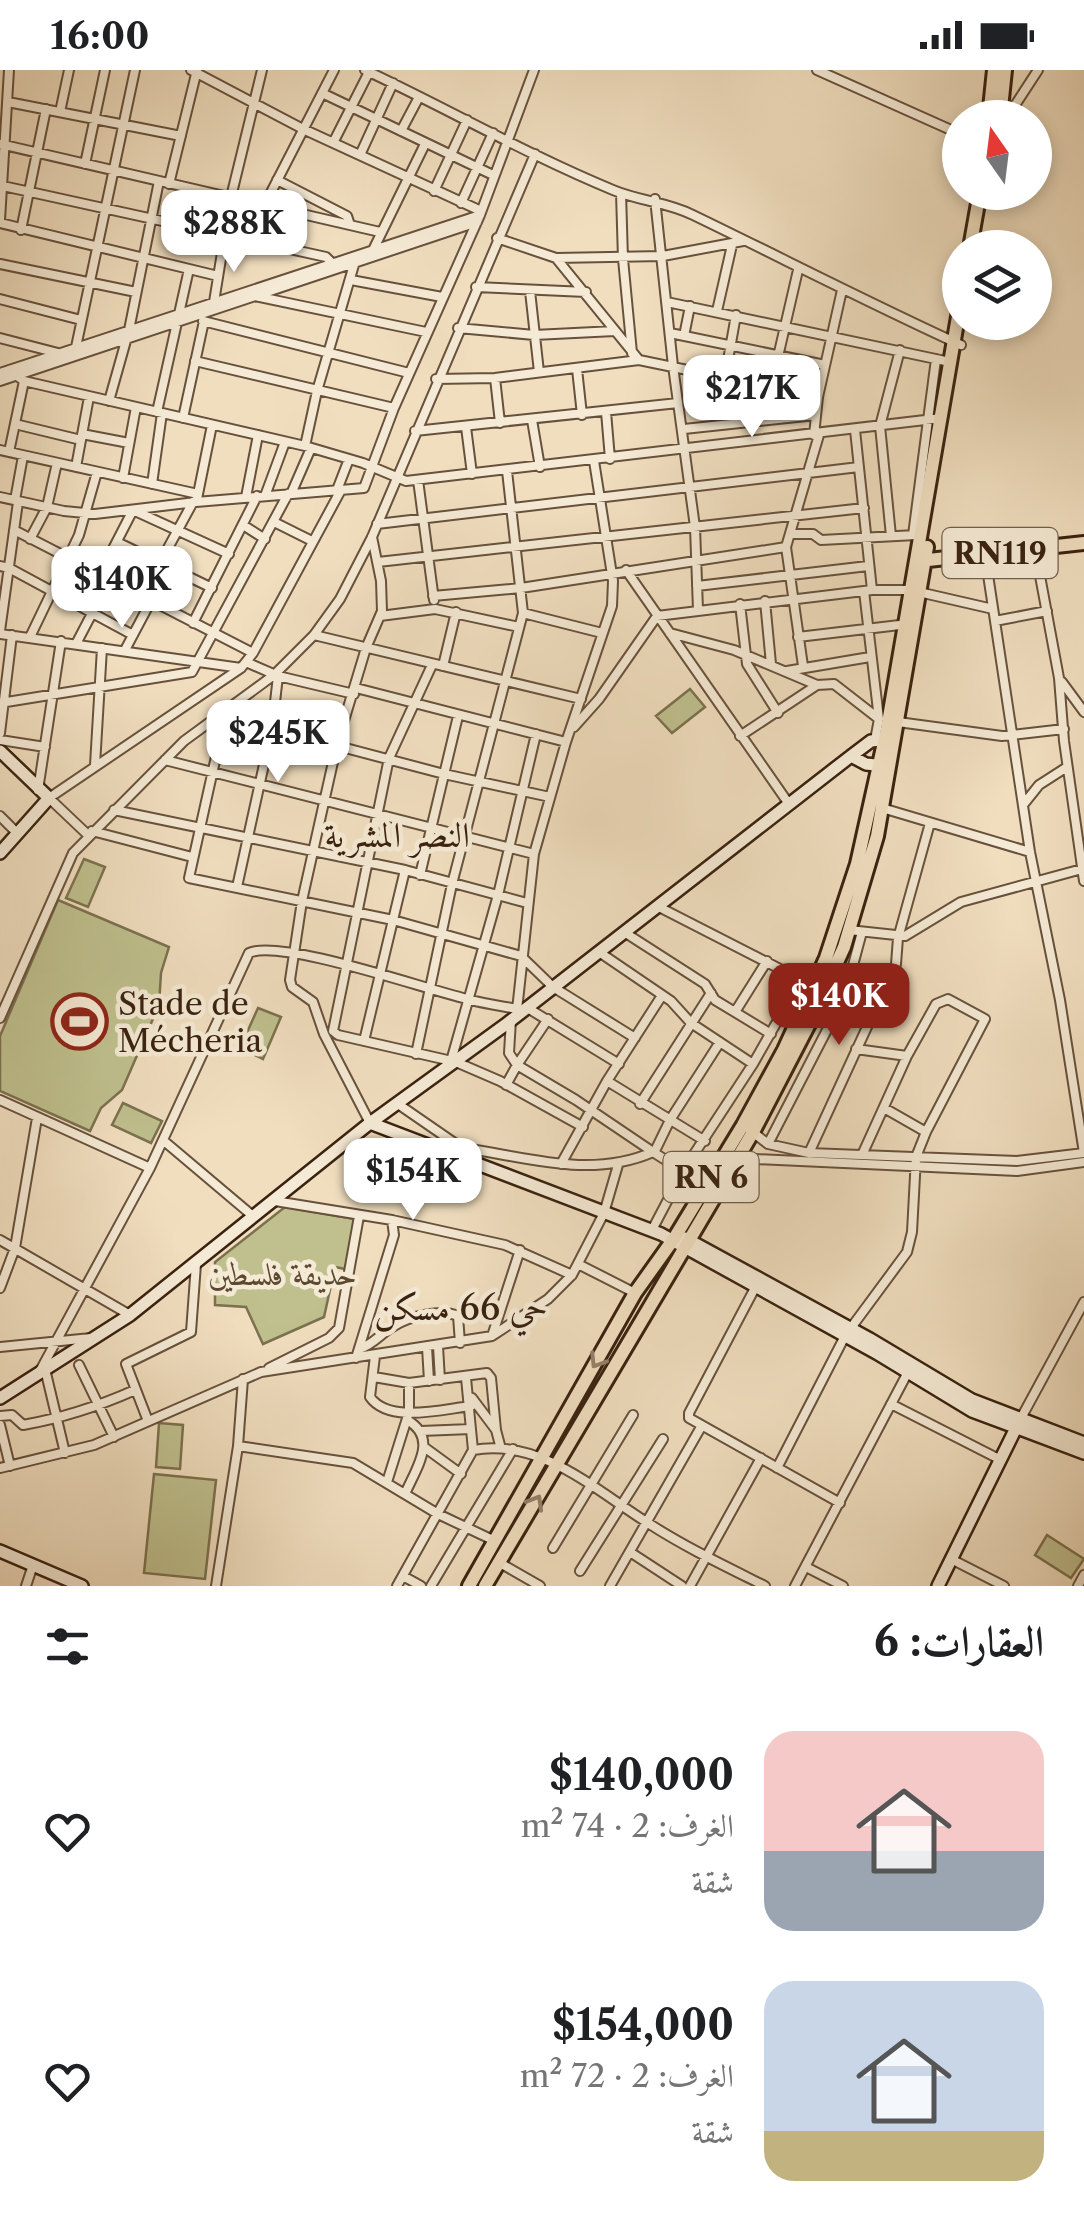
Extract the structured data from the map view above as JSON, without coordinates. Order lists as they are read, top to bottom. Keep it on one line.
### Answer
{"streets":{"main road":["RN119","RN 6"]},"crossings":[["RN119","RN 6"]],"districts":["النصر المشرية","حي 66 مسكن"],"parks":["حديقة فلسطين"],"places":{"sports":["Stade de Mécheria"]},"north":"top","page":{"status":"16:00","price":["$288K","$217K","$140K","$245K","$140K","$154K"],"heading":"العقارات: 6","list":[{"name":"$140,000","note":"الغرف: 2 · 74 m² · شقة"},{"name":"$154,000","note":"الغرف: 2 · 72 m² · شقة"}]}}
